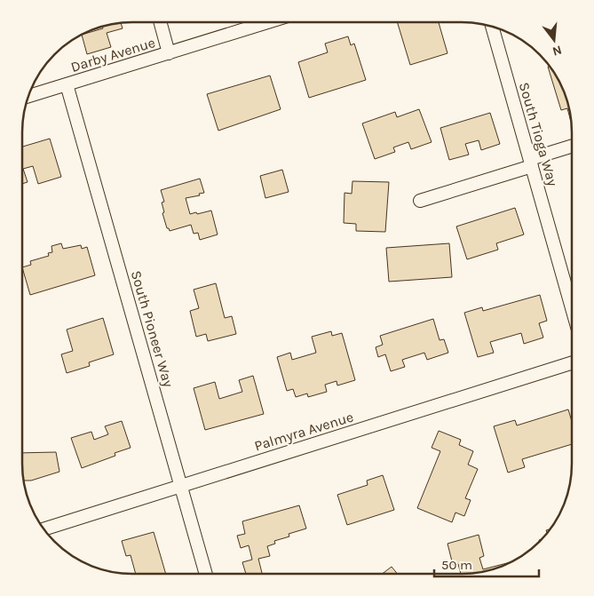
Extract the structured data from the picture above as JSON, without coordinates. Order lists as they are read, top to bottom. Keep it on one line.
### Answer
{"streets":{"street":["Darby Avenue","South Tioga Way","South Pioneer Way","Palmyra Avenue"]},"crossings":[["Darby Avenue","South Pioneer Way"],["South Pioneer Way","Palmyra Avenue"]],"scale_bar":"50 m","north":"bottom"}
